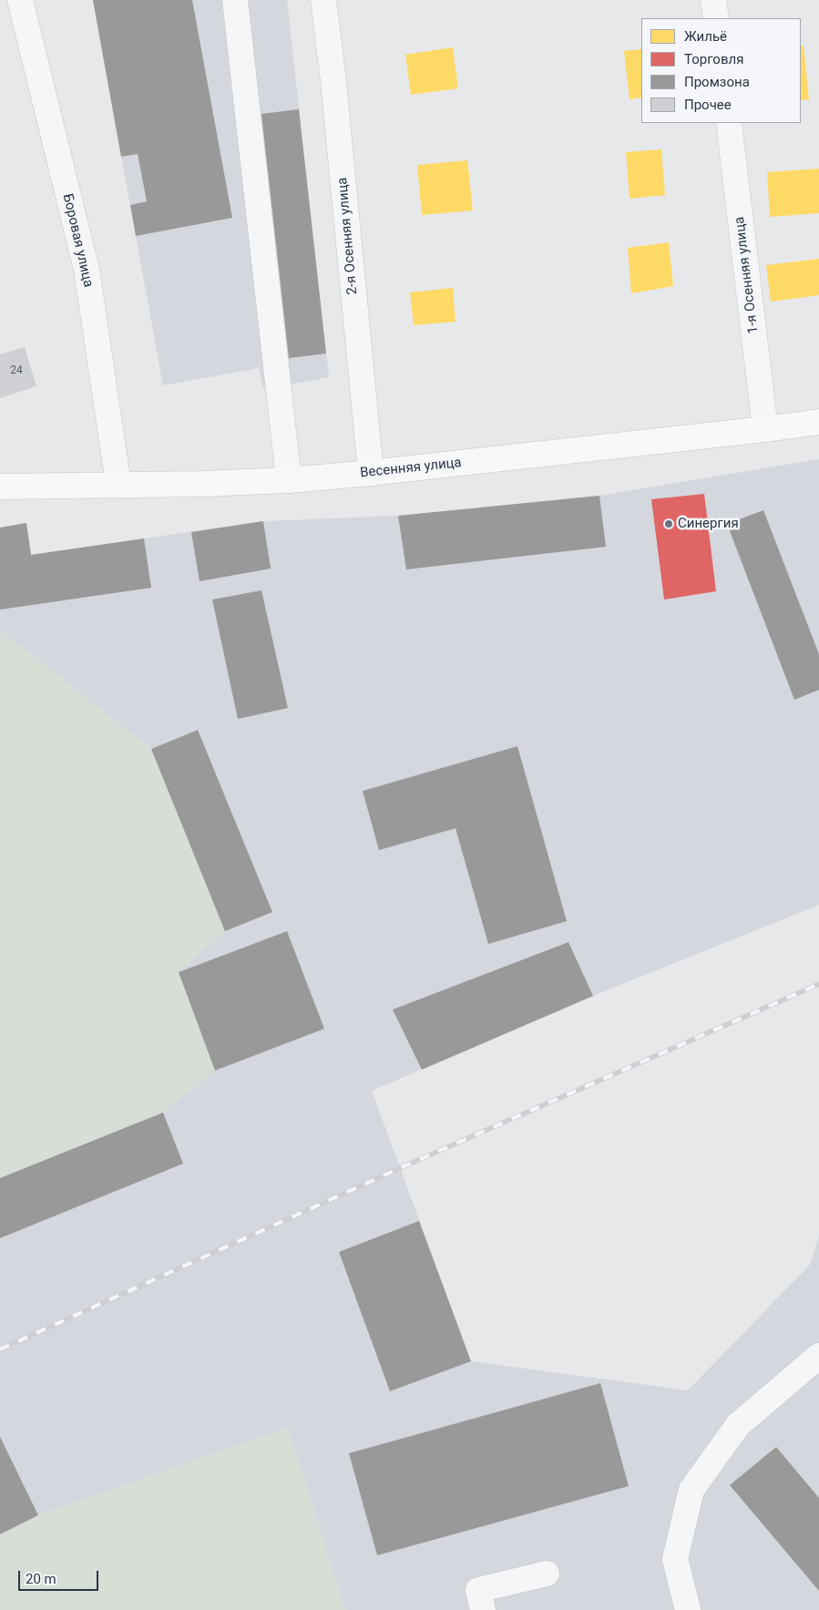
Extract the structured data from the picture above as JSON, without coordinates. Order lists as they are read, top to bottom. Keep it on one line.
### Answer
{"streets":{"main road":["Весенняя улица"],"street":["2-я Осенняя улица","Боровая улица","1-я Осенняя улица"]},"crossings":[["2-я Осенняя улица","Весенняя улица"],["Боровая улица","Весенняя улица"],["1-я Осенняя улица","Весенняя улица"]],"places":["Синергия"],"house_numbers":["24"],"legend":["Жильё","Торговля","Промзона","Прочее"],"scale_bar":"20 m"}
